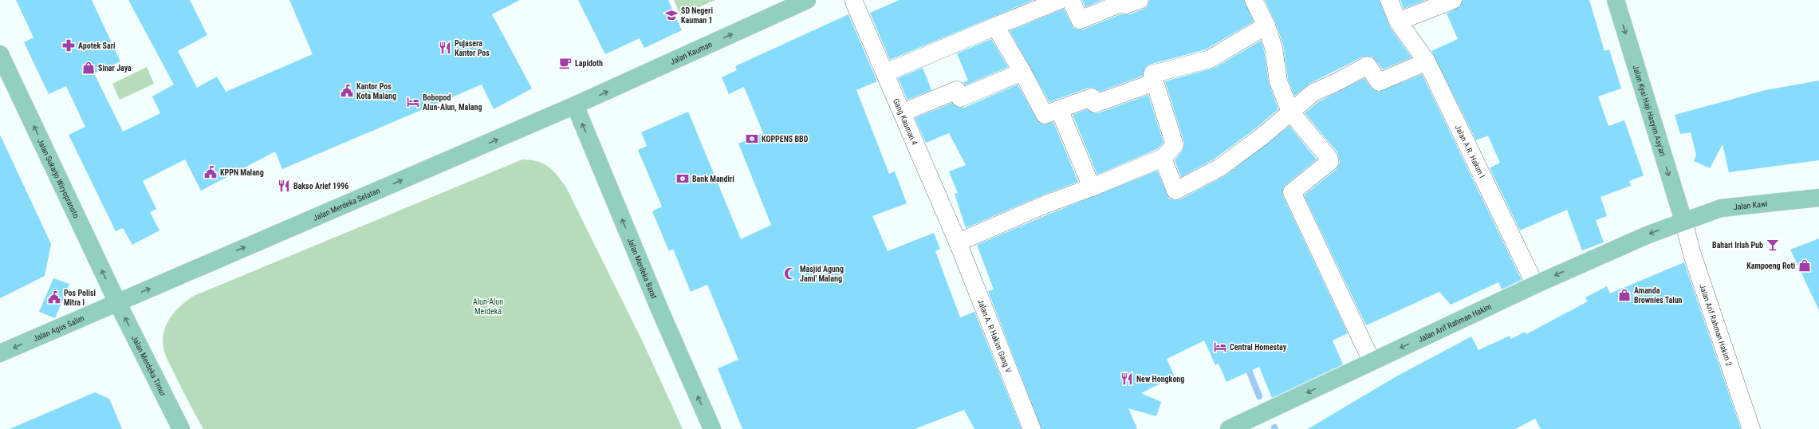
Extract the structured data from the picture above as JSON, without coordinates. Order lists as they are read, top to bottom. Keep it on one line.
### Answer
{"streets":{"main road":["Jalan Kauman","Jalan Kyai Haji Hasyim Asy'ari","Jalan Sukarjo Wiryopranoto","Jalan Merdeka Selatan","Jalan Kawi","Jalan Merdeka Barat","Jalan Arif Rahman Hakim","Jalan Agus Salim","Jalan Merdeka Timur"],"street":["Gang Kauman 4","Jalan A.R. Hakim I","Jalan Arif Rahman Hakim 2","Jalan A. R Hakim Gang V"]},"crossings":[["Jalan Kauman","Jalan Merdeka Selatan"],["Jalan Kauman","Jalan Merdeka Barat"],["Jalan Kyai Haji Hasyim Asy'ari","Jalan Kawi"],["Jalan Kyai Haji Hasyim Asy'ari","Jalan Arif Rahman Hakim"],["Jalan Kyai Haji Hasyim Asy'ari","Jalan Arif Rahman Hakim 2"],["Gang Kauman 4","Jalan A. R Hakim Gang V"],["Jalan A.R. Hakim I","Jalan Arif Rahman Hakim"],["Jalan Sukarjo Wiryopranoto","Jalan Merdeka Selatan"],["Jalan Sukarjo Wiryopranoto","Jalan Agus Salim"],["Jalan Sukarjo Wiryopranoto","Jalan Merdeka Timur"],["Jalan Merdeka Selatan","Jalan Merdeka Barat"],["Jalan Merdeka Selatan","Jalan Agus Salim"],["Jalan Merdeka Selatan","Jalan Merdeka Timur"],["Jalan Kawi","Jalan Arif Rahman Hakim"],["Jalan Kawi","Jalan Arif Rahman Hakim 2"],["Jalan Arif Rahman Hakim","Jalan Arif Rahman Hakim 2"],["Jalan Agus Salim","Jalan Merdeka Timur"]],"one_way":["Jalan Kauman","Jalan Kyai Haji Hasyim Asy'ari","Jalan Sukarjo Wiryopranoto","Jalan Merdeka Selatan","Jalan Merdeka Barat","Jalan Arif Rahman Hakim","Jalan Agus Salim","Jalan Merdeka Timur"],"parks":["Alun-Alun Merdeka"],"places":{"school or university":["SD Negeri Kauman 1"],"pharmacy":["Apotek Sari"],"restaurant":["Pujasera Kantor Pos","Bakso Arief 1996","New Hongkong"],"cafe":["Lapidoth"],"shop":["Sinar Jaya","Kampoeng Roti","Amanda Brownies Talun"],"public building":["Kantor Pos Kota Malang","KPPN Malang","Pos Polisi Mitra I"],"hotel":["Bobopod Alun-Alun, Malang","Central Homestay"],"bank":["KOPPENS BBD","Bank Mandiri"],"bar":["Bahari Irish Pub"],"mosque":["Masjid Agung Jami' Malang"]}}
